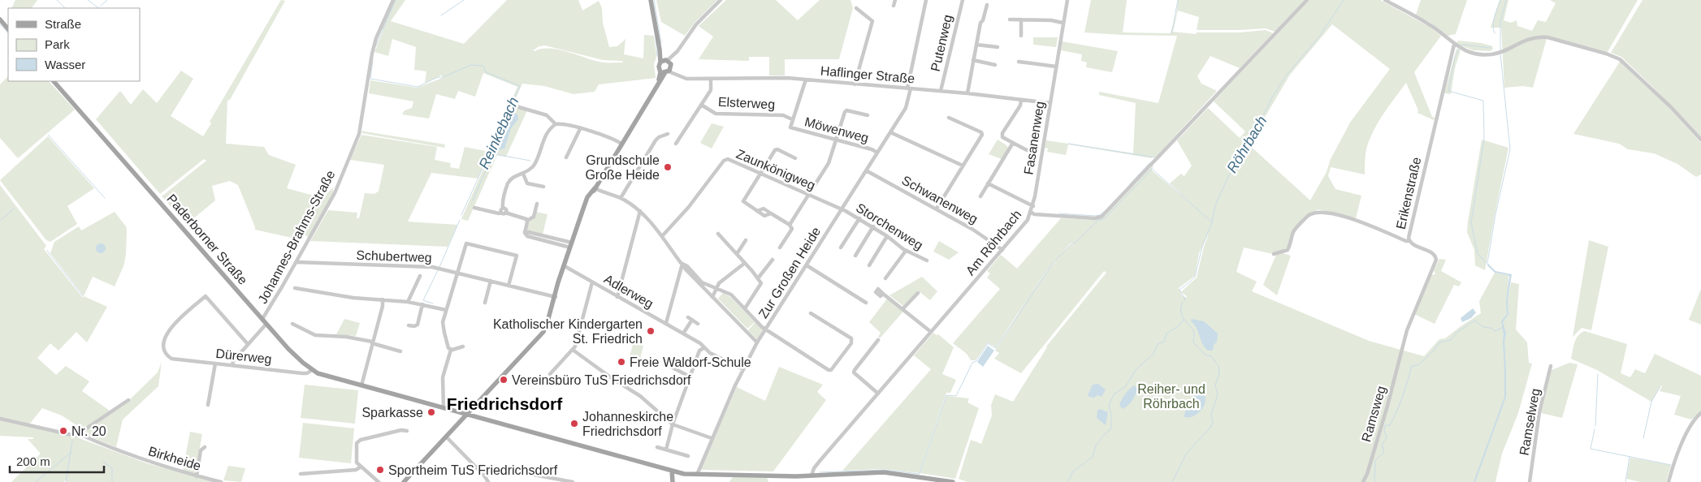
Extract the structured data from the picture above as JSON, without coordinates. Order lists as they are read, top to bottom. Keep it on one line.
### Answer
{"streets":{"main road":["Paderborner Straße"],"street":["Putenweg","Haflinger Straße","Elsterweg","Möwenweg","Fasanenweg","Zaunkönigweg","Erikenstraße","Schwanenweg","Storchenweg","Johannes-Brahms-Straße","Am Röhrbach","Schubertweg","Zur Großen Heide","Adlerweg","Dürerweg","Ramsweg","Ramselweg","Birkheide"]},"crossings":[["Putenweg","Haflinger Straße"],["Haflinger Straße","Fasanenweg"],["Haflinger Straße","Zur Großen Heide"],["Elsterweg","Möwenweg"],["Möwenweg","Zur Großen Heide"],["Fasanenweg","Am Röhrbach"],["Zaunkönigweg","Storchenweg"],["Zaunkönigweg","Zur Großen Heide"],["Erikenstraße","Ramsweg"],["Schwanenweg","Am Röhrbach"],["Schwanenweg","Zur Großen Heide"],["Storchenweg","Zur Großen Heide"],["Johannes-Brahms-Straße","Paderborner Straße"],["Johannes-Brahms-Straße","Schubertweg"],["Paderborner Straße","Am Röhrbach"],["Paderborner Straße","Zur Großen Heide"],["Paderborner Straße","Dürerweg"],["Zur Großen Heide","Adlerweg"]],"districts":["Friedrichsdorf"],"water":["Reinkebach","Röhrbach"],"parks":["Reiher- und Röhrbach"],"places":["Grundschule Große Heide","Katholischer Kindergarten St. Friedrich","Freie Waldorf-Schule","Vereinsbüro TuS Friedrichsdorf","Sparkasse","Johanneskirche Friedrichsdorf","Nr. 20","Sportheim TuS Friedrichsdorf"],"legend":["Straße","Park","Wasser"],"scale_bar":"200 m"}
